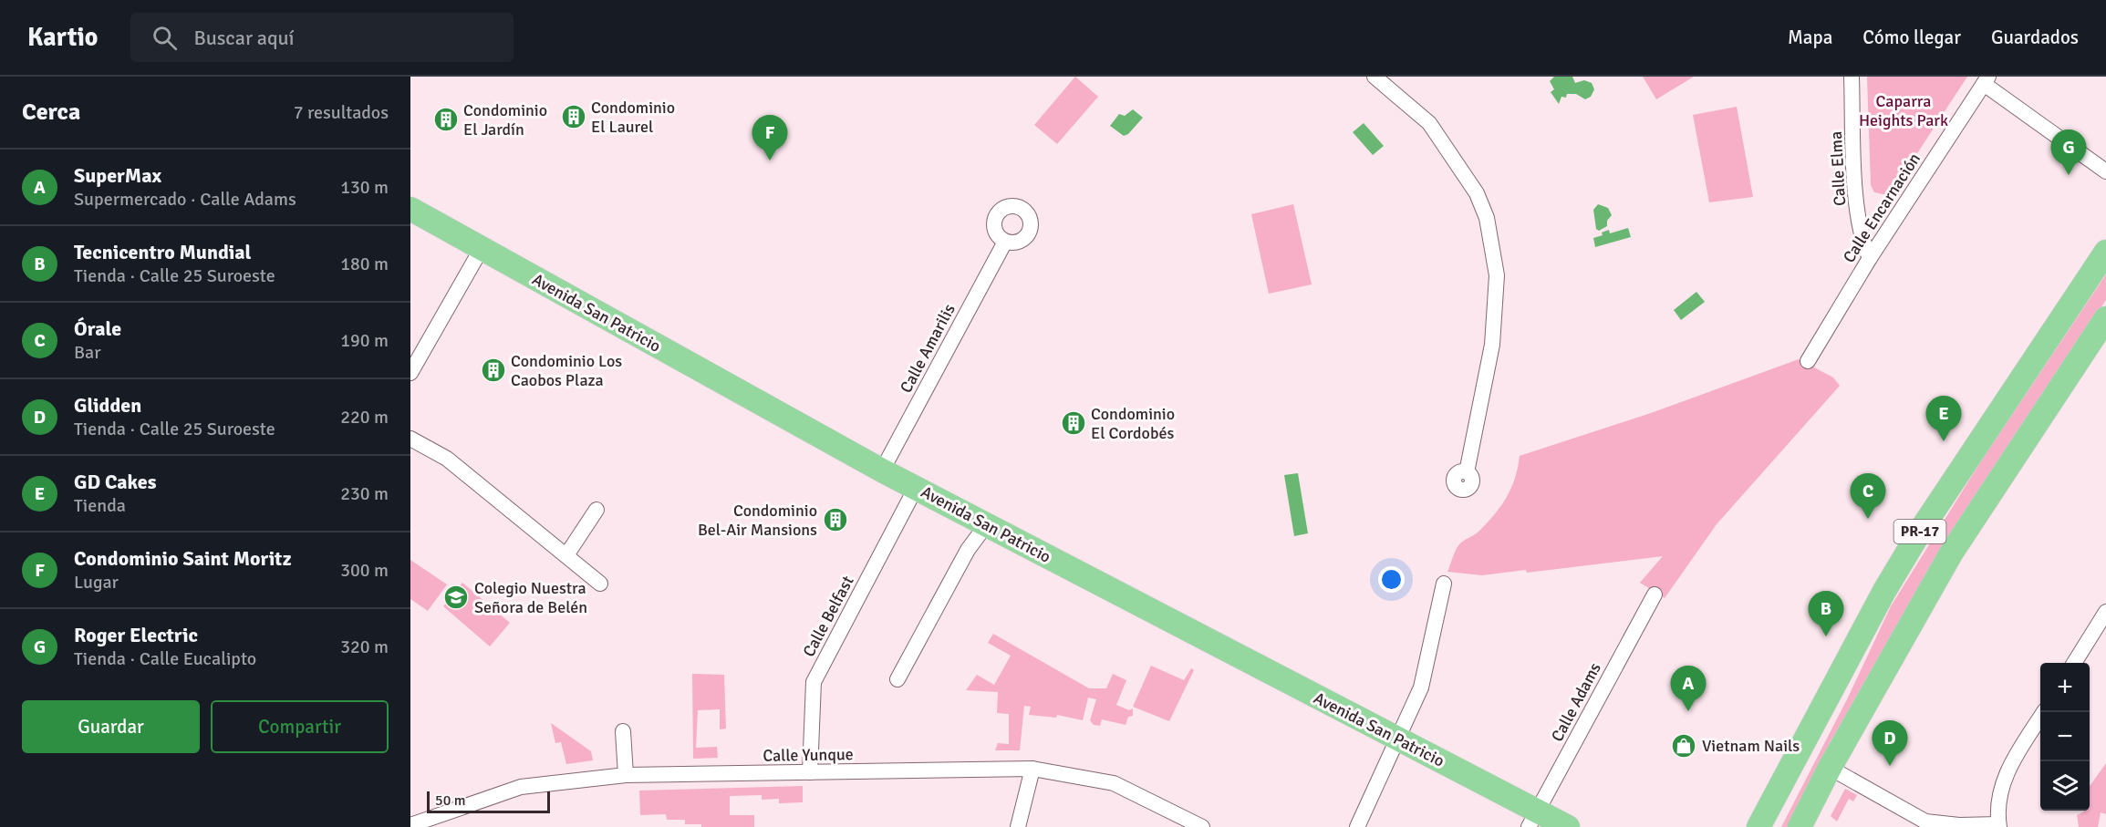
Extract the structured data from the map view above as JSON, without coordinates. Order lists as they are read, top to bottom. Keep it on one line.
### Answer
{"streets":{"main road":["Avenida San Patricio","PR-17"],"street":["Calle Elma","Calle Encarnación","Calle Amarilis","Calle Belfast","Calle Adams","Calle Yunque"]},"crossings":[["Calle Elma","Calle Encarnación"],["Avenida San Patricio","Calle Amarilis"],["Avenida San Patricio","Calle Belfast"],["Avenida San Patricio","Calle Adams"],["Calle Belfast","Calle Yunque"]],"parks":["Caparra Heights Park"],"places":{"building":["Condominio El Laurel","Condominio El Jardín","Condominio Los Caobos Plaza","Condominio El Cordobés","Condominio Bel-Air Mansions"],"school or university":["Colegio Nuestra Señora de Belén"],"shop":["Vietnam Nails"]},"scale_bar":"50 m","page":{"header":"Kartio","search":"Buscar aquí","nav":["Mapa","Cómo llegar","Guardados"],"heading":["Cerca","7 resultados"],"pins":["F","G","E","C","B","A","D"],"list":[{"mark":"A","name":"SuperMax","note":"Supermercado · Calle Adams","value":"130 m"},{"mark":"B","name":"Tecnicentro Mundial","note":"Tienda · Calle 25 Suroeste","value":"180 m"},{"mark":"C","name":"Órale","note":"Bar","value":"190 m"},{"mark":"D","name":"Glidden","note":"Tienda · Calle 25 Suroeste","value":"220 m"},{"mark":"E","name":"GD Cakes","note":"Tienda","value":"230 m"},{"mark":"F","name":"Condominio Saint Moritz","note":"Lugar","value":"300 m"},{"mark":"G","name":"Roger Electric","note":"Tienda · Calle Eucalipto","value":"320 m"}],"map_buttons":["+","−"],"buttons":["Guardar","Compartir"],"scale":"50 m"}}
